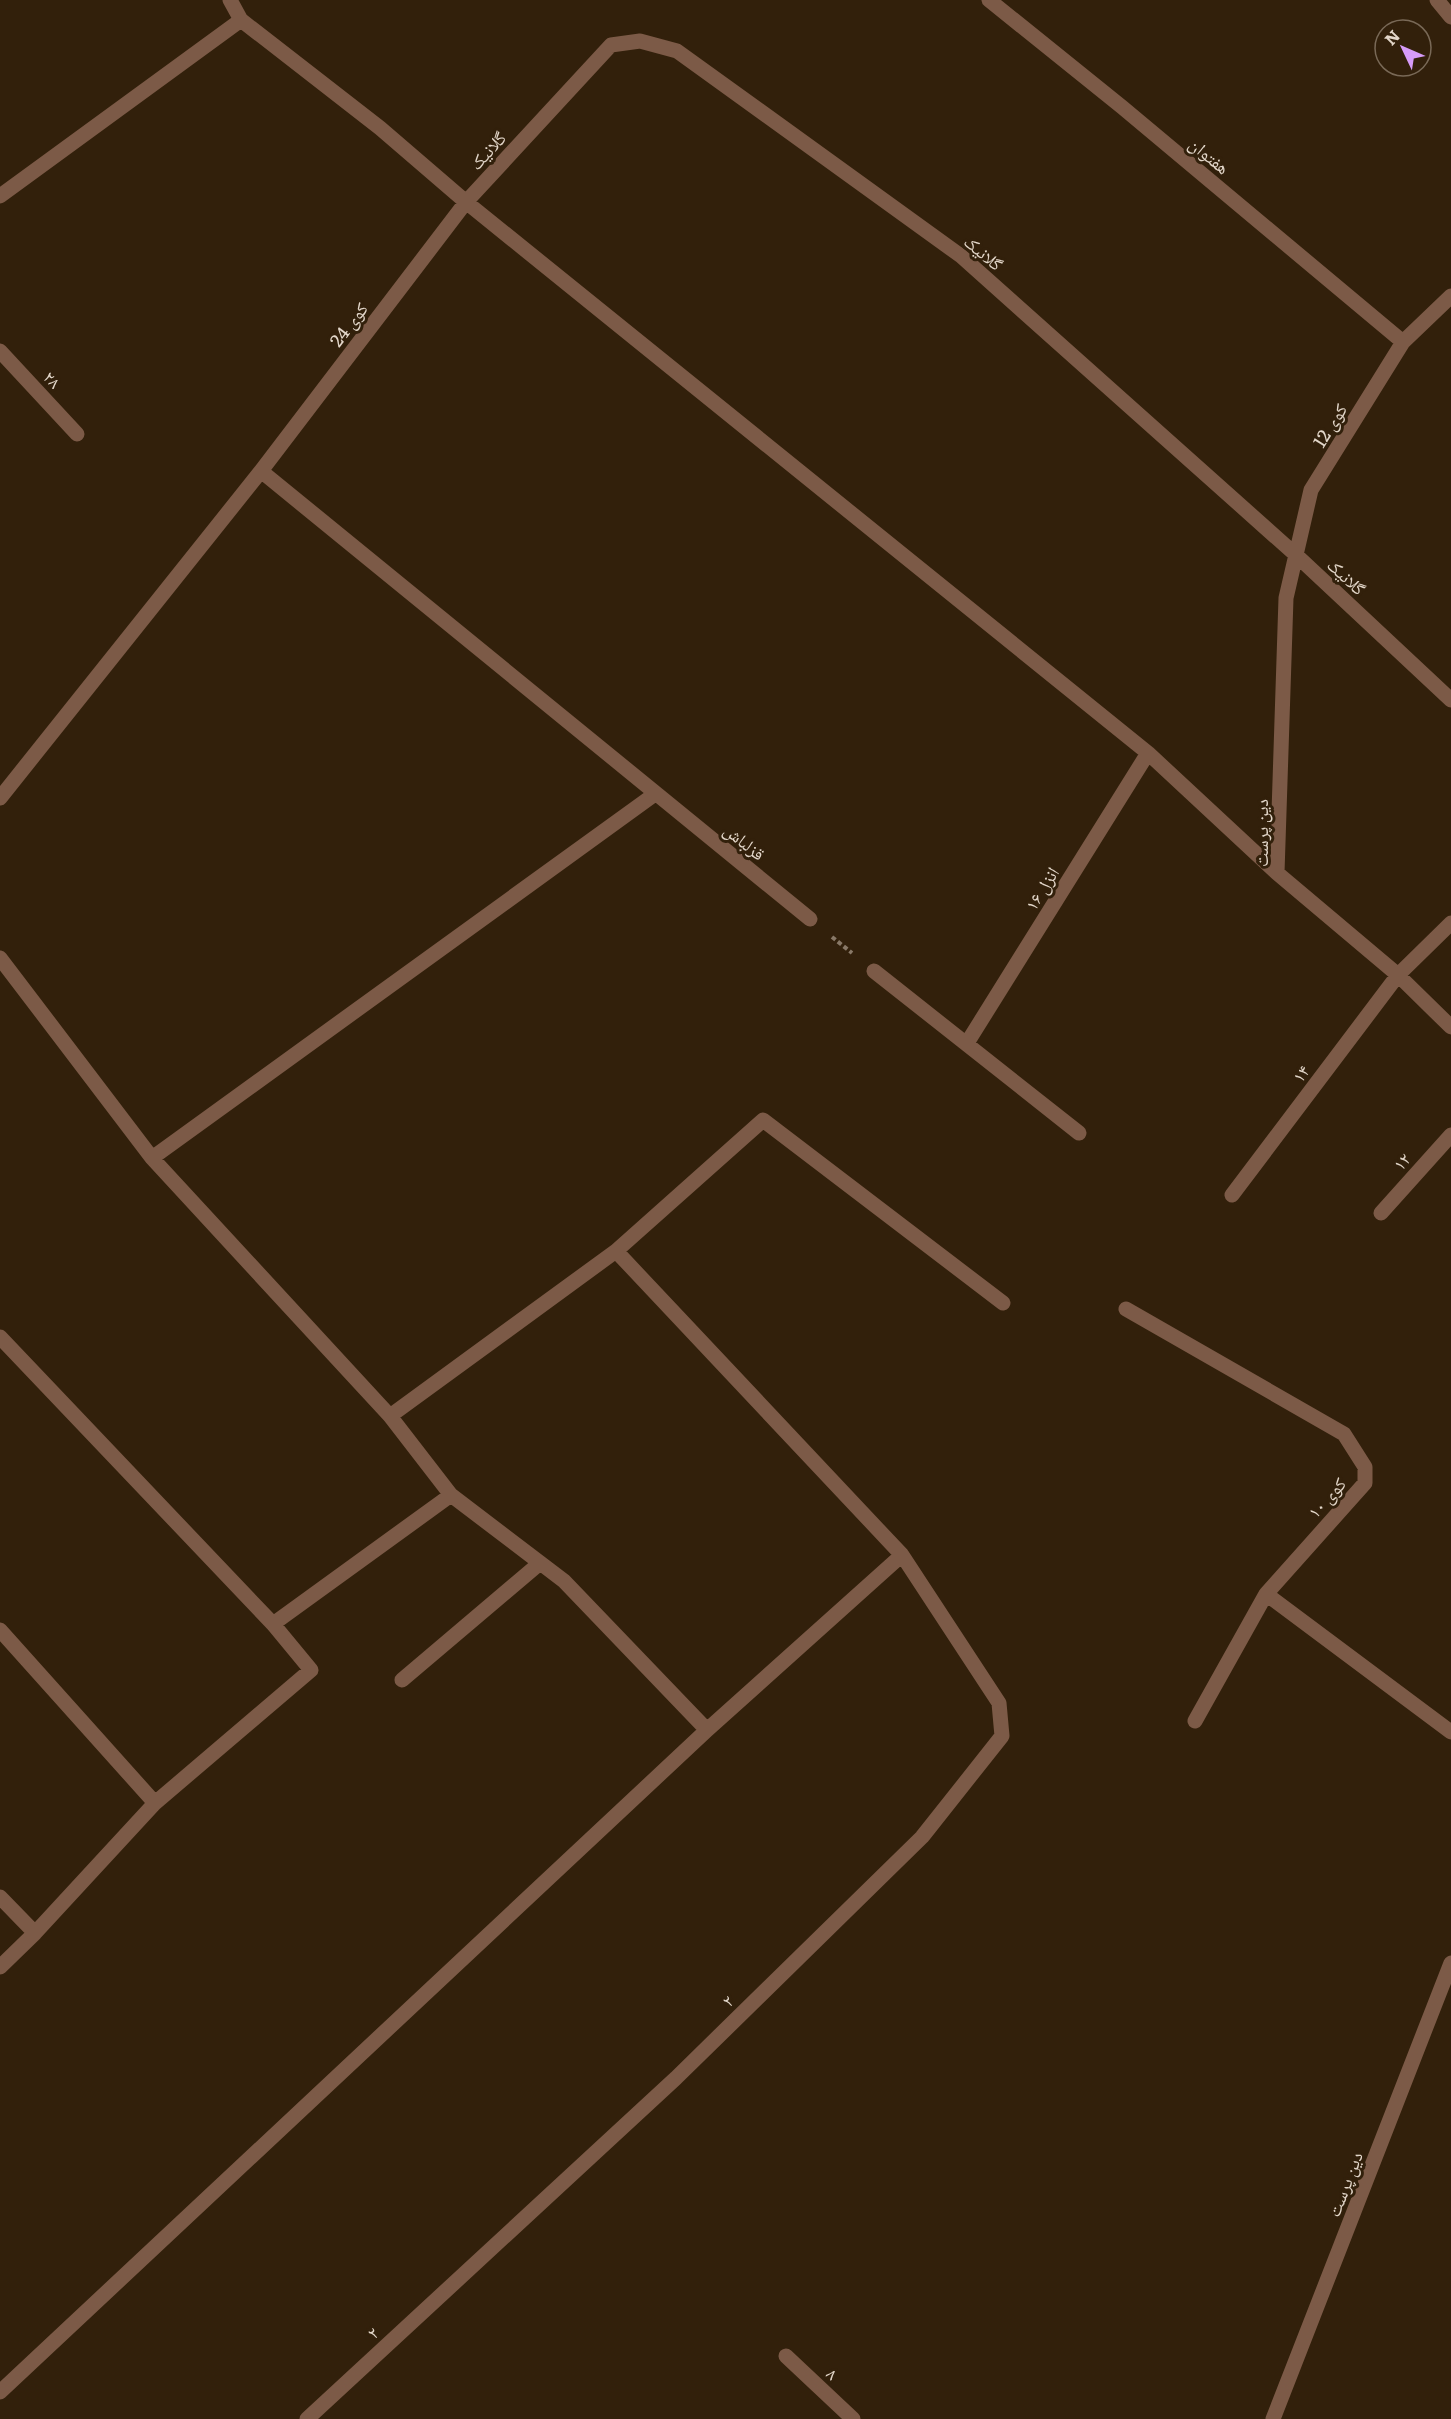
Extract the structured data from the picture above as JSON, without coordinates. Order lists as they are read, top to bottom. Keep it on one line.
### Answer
{"streets":{"street":["گلانیک","هفتوان","کوی 24","۲۸","کوی 12","دین پرست","قزلباش","۱۶ انزل","۱۴","۱۲","کوی ۱۰","۲","۸"]},"crossings":[["گلانیک","کوی 24"],["گلانیک","کوی 12"],["هفتوان","کوی 12"],["کوی 24","قزلباش"],["کوی 12","دین پرست"],["دین پرست","۱۴"]],"north":"top left"}
